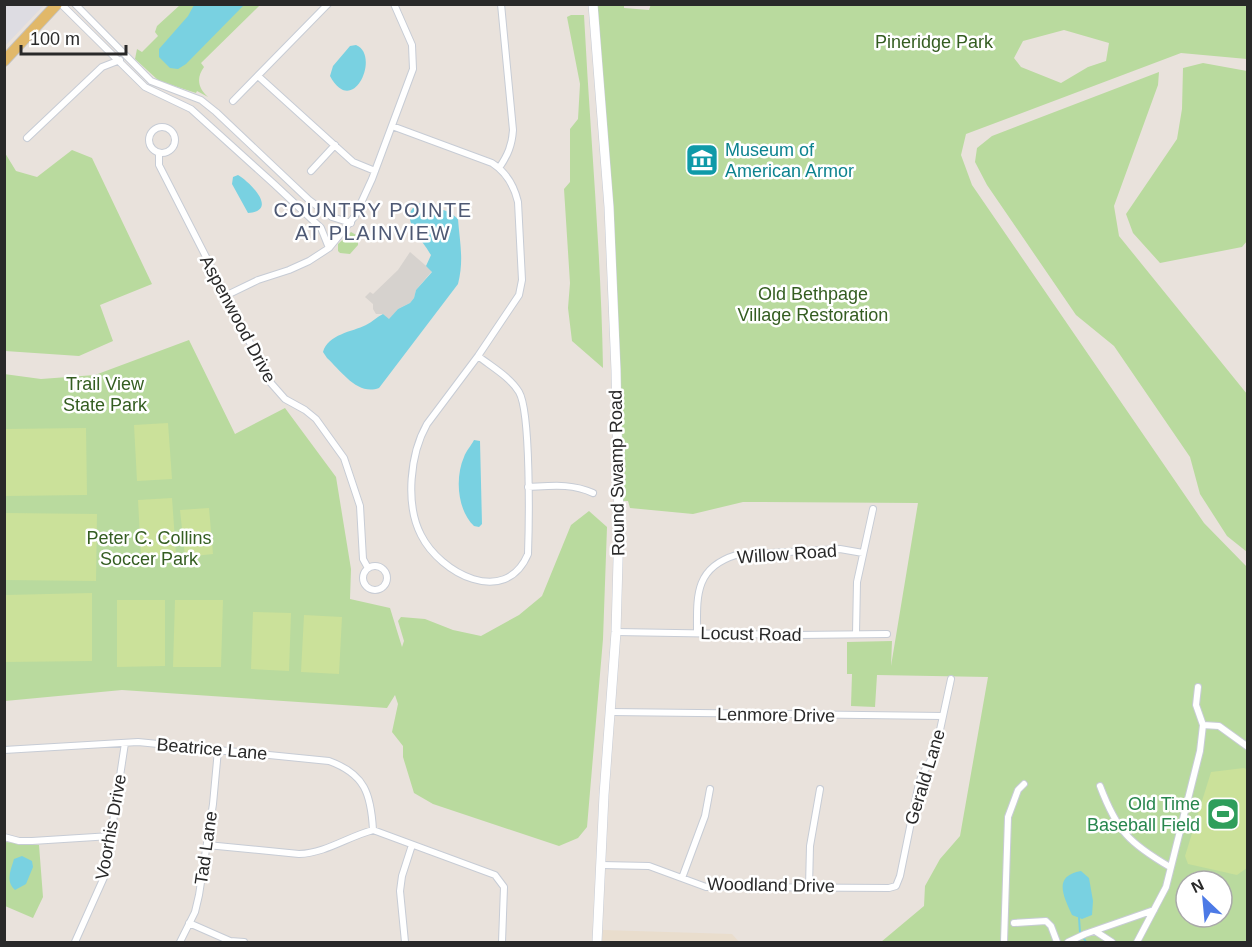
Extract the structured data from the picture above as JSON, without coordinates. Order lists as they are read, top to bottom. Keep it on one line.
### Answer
{"streets":{"main road":["Round Swamp Road"],"street":["Aspenwood Drive","Willow Road","Locust Road","Lenmore Drive","Beatrice Lane","Gerald Lane","Voorhis Drive","Tad Lane","Woodland Drive"]},"crossings":[["Round Swamp Road","Locust Road"],["Round Swamp Road","Lenmore Drive"],["Round Swamp Road","Woodland Drive"],["Willow Road","Locust Road"],["Lenmore Drive","Gerald Lane"],["Beatrice Lane","Voorhis Drive"],["Beatrice Lane","Tad Lane"],["Gerald Lane","Woodland Drive"]],"districts":["COUNTRY POINTE AT PLAINVIEW"],"parks":["Pineridge Park","Old Bethpage Village Restoration","Trail View State Park","Peter C. Collins Soccer Park"],"places":{"museum":["Museum of American Armor"],"sports":["Old Time Baseball Field"]},"scale_bar":"100 m","north":"top left"}
